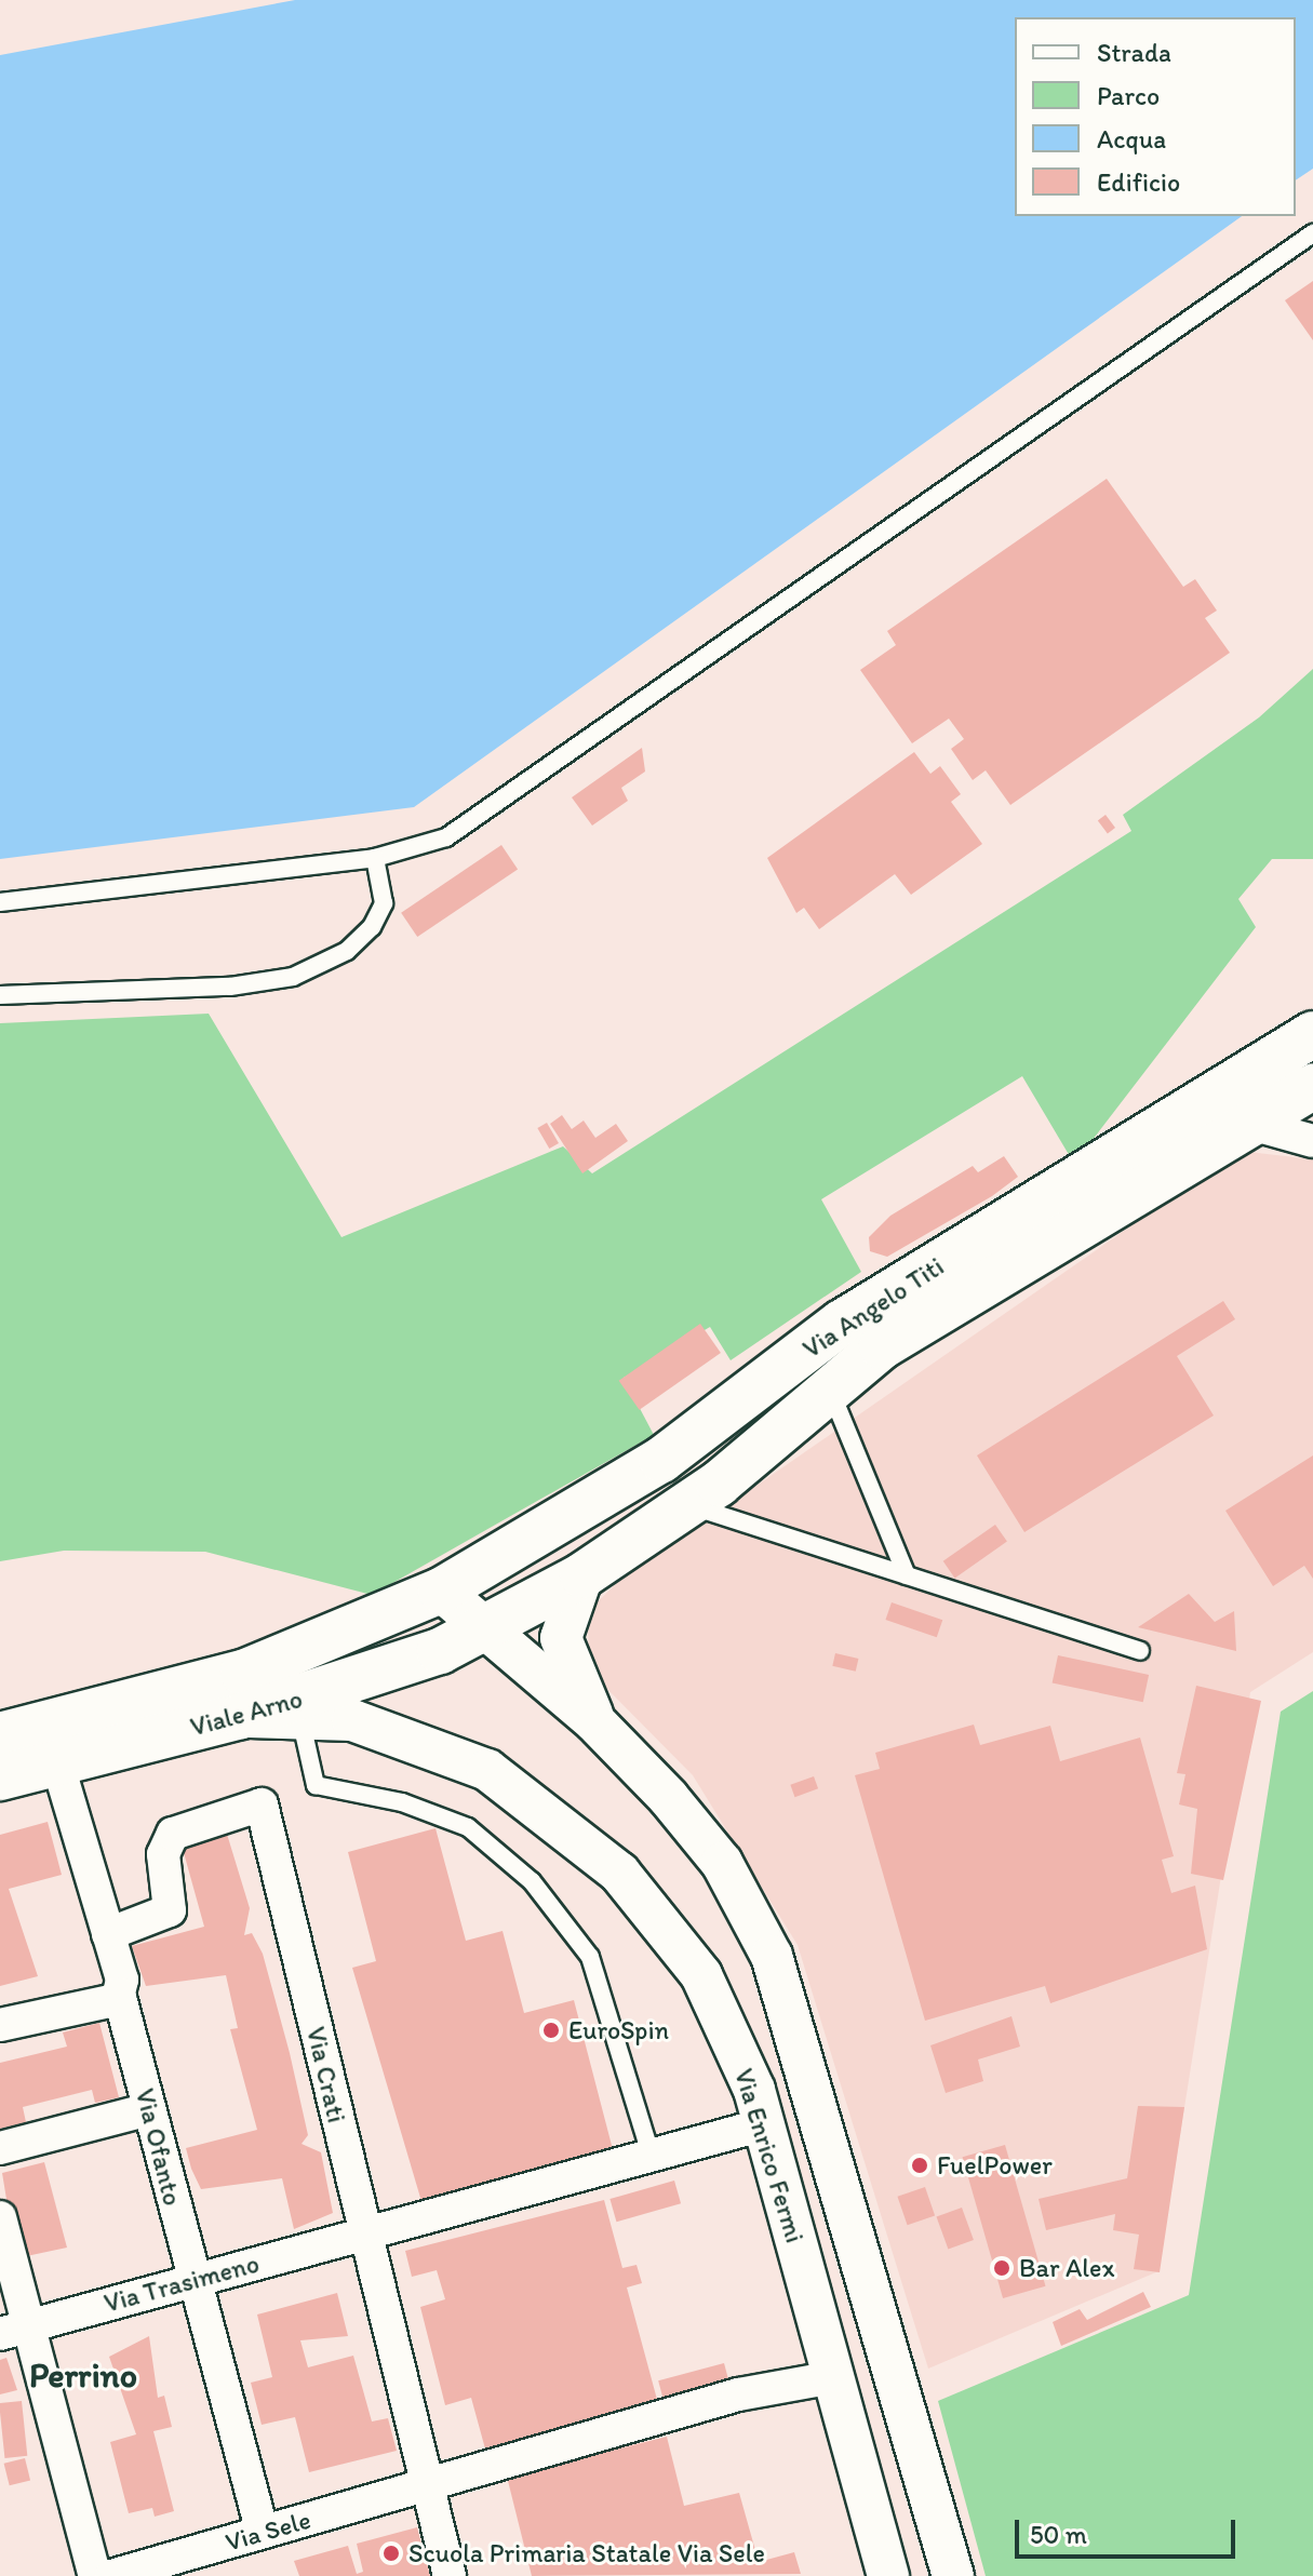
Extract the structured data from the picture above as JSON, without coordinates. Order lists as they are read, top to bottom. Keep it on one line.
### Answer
{"streets":{"main road":["Via Angelo Titi","Viale Arno"],"street":["Via Crati","Via Ofanto","Via Enrico Fermi","Via Trasimeno","Via Sele"]},"crossings":[["Via Angelo Titi","Viale Arno"],["Viale Arno","Via Ofanto"],["Viale Arno","Via Enrico Fermi"],["Via Crati","Via Ofanto"],["Via Crati","Via Trasimeno"],["Via Crati","Via Sele"],["Via Ofanto","Via Trasimeno"],["Via Ofanto","Via Sele"],["Via Enrico Fermi","Via Trasimeno"],["Via Enrico Fermi","Via Sele"]],"districts":["Perrino"],"places":["EuroSpin","FuelPower","Bar Alex","Scuola Primaria Statale Via Sele"],"legend":["Strada","Parco","Acqua","Edificio"],"scale_bar":"50 m"}
